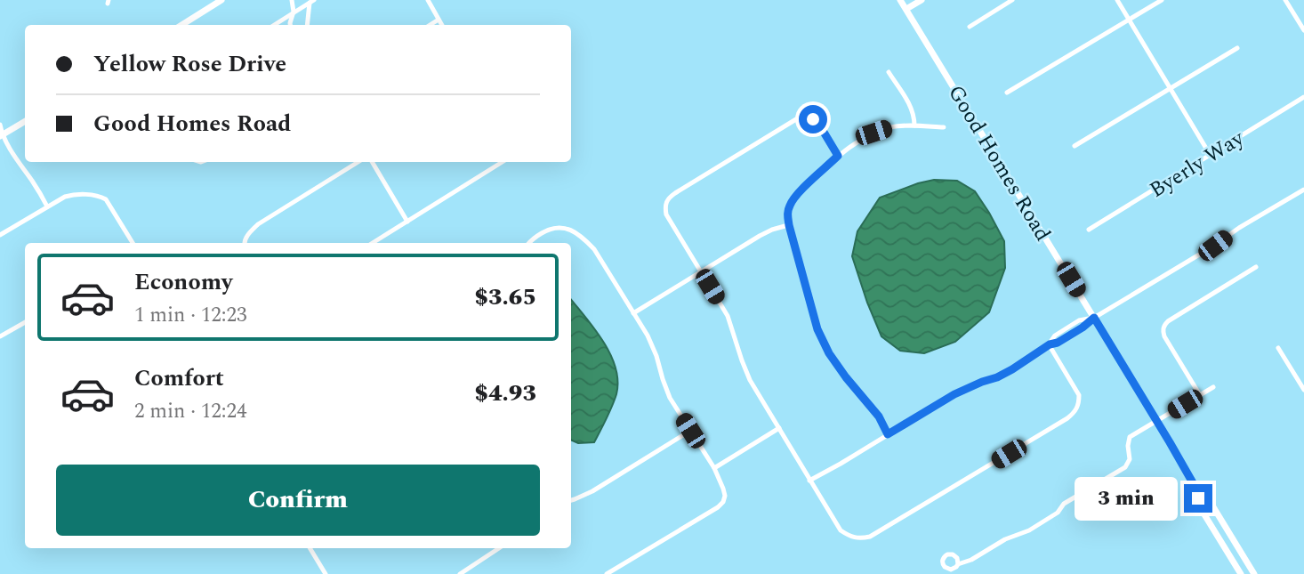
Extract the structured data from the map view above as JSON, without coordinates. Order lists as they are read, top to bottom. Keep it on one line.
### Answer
{"streets":{"street":["Good Homes Road","Byerly Way"]},"page":{"banner":["Yellow Rose Drive","Good Homes Road"],"list":[{"name":"Economy","note":"1 min · 12:23","value":"$3.65"},{"name":"Comfort","note":"2 min · 12:24","value":"$4.93"}],"buttons":"Confirm","bubble":"3 min"}}
